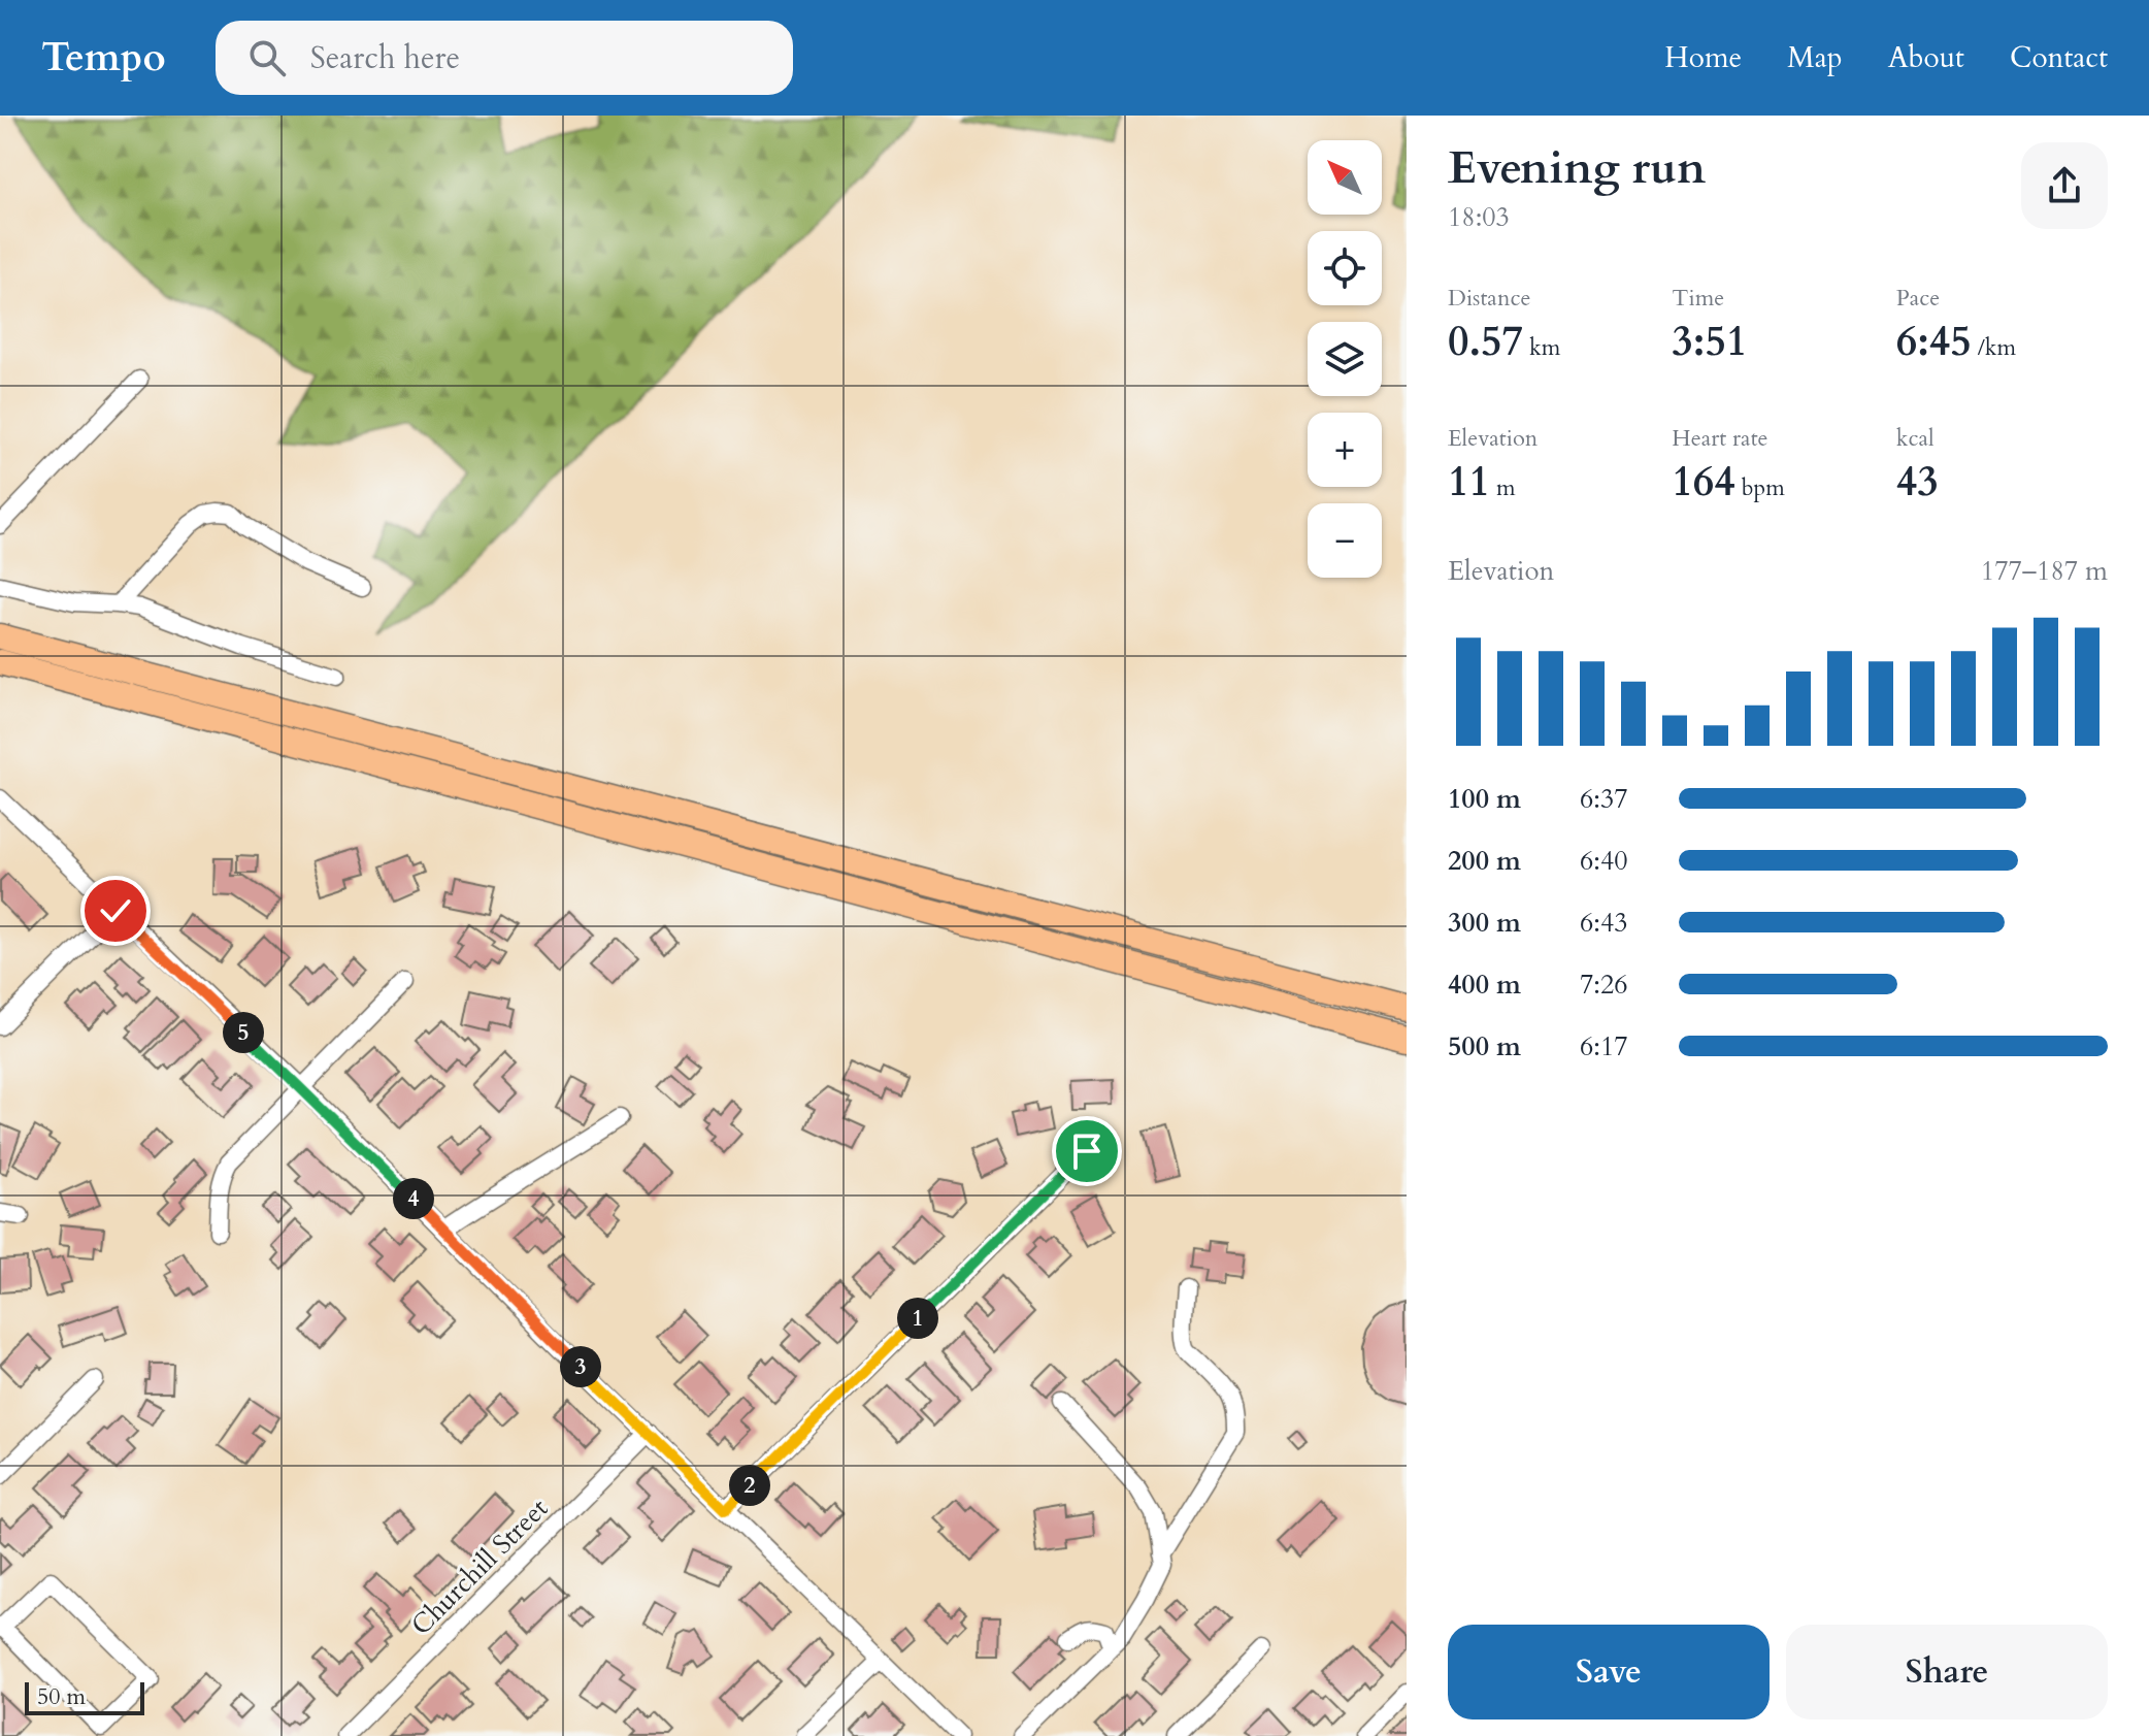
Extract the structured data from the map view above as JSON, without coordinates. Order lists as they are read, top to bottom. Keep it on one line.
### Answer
{"streets":{"street":["Churchill Street"]},"scale_bar":"50 m","north":"top left","page":{"header":"Tempo","search":"Search here","nav":["Home","Map","About","Contact"],"heading":["Evening run","18:03"],"map_buttons":["+","−"],"stats":[["Distance","0.57 km"],["Time","3:51"],["Pace","6:45 /km"],["Elevation","11 m"],["Heart rate","164 bpm"],["kcal","43"]],"chart":["Elevation","177–187 m"],"list":[{"name":"100 m","note":"6:37"},{"name":"200 m","note":"6:40"},{"name":"300 m","note":"6:43"},{"name":"400 m","note":"7:26"},{"name":"500 m","note":"6:17"}],"pins":["5","4","1","3","2"],"buttons":["Save","Share"],"scale":"50 m"}}
